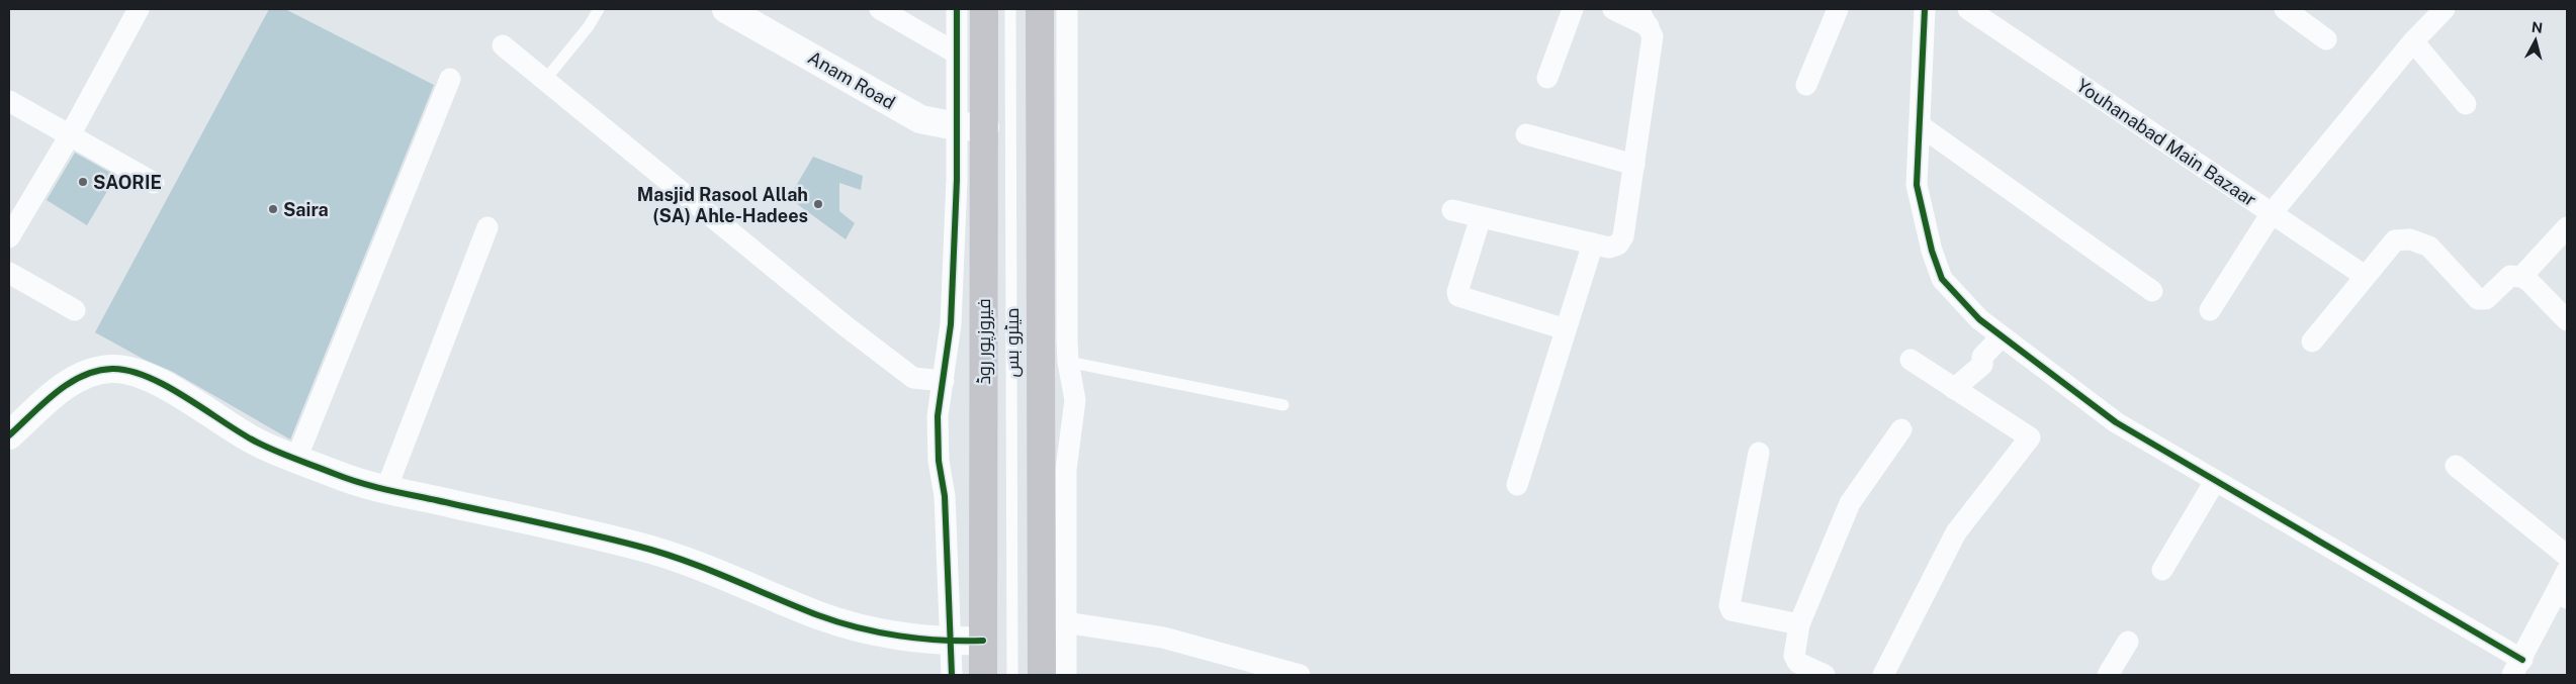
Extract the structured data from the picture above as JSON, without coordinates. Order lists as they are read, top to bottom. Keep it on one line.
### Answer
{"streets":{"main road":["فیروزپور روڈ"],"street":["Anam Road","Youhanabad Main Bazaar"],"lane":["میٹرو بس"]},"crossings":[["Anam Road","فیروزپور روڈ"]],"places":["SAORIE","Masjid Rasool Allah (SA) Ahle-Hadees","Saira"],"north":"top"}
